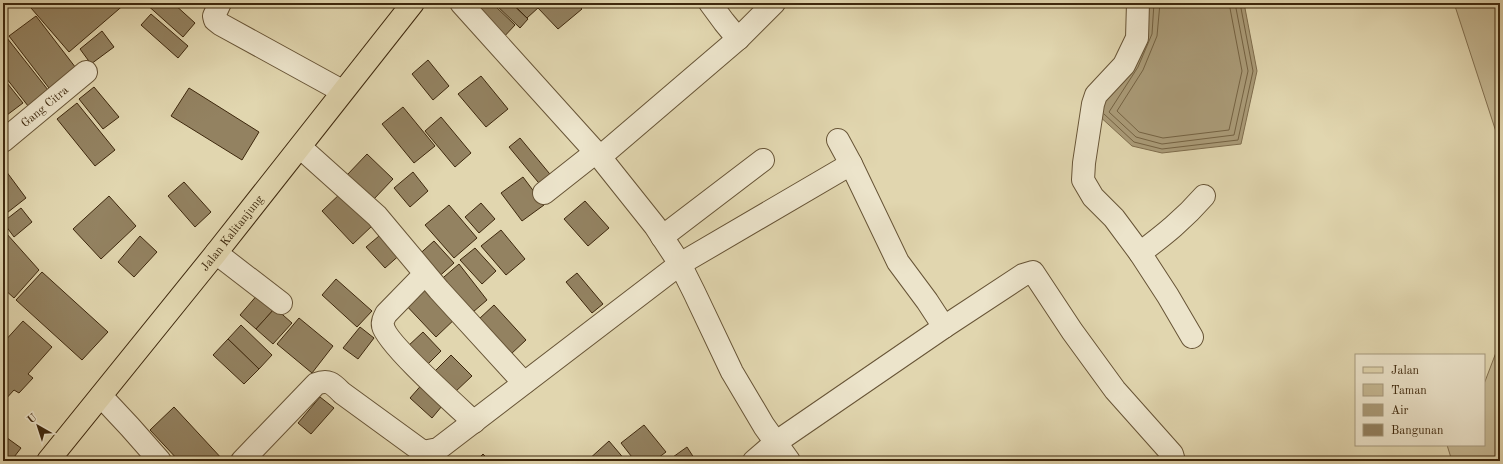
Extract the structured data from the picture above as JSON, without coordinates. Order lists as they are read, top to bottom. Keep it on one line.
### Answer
{"streets":{"main road":["Jalan Kalitanjung"],"street":["Gang Citra"]},"legend":["Jalan","Taman","Air","Bangunan"],"north":"top left"}
